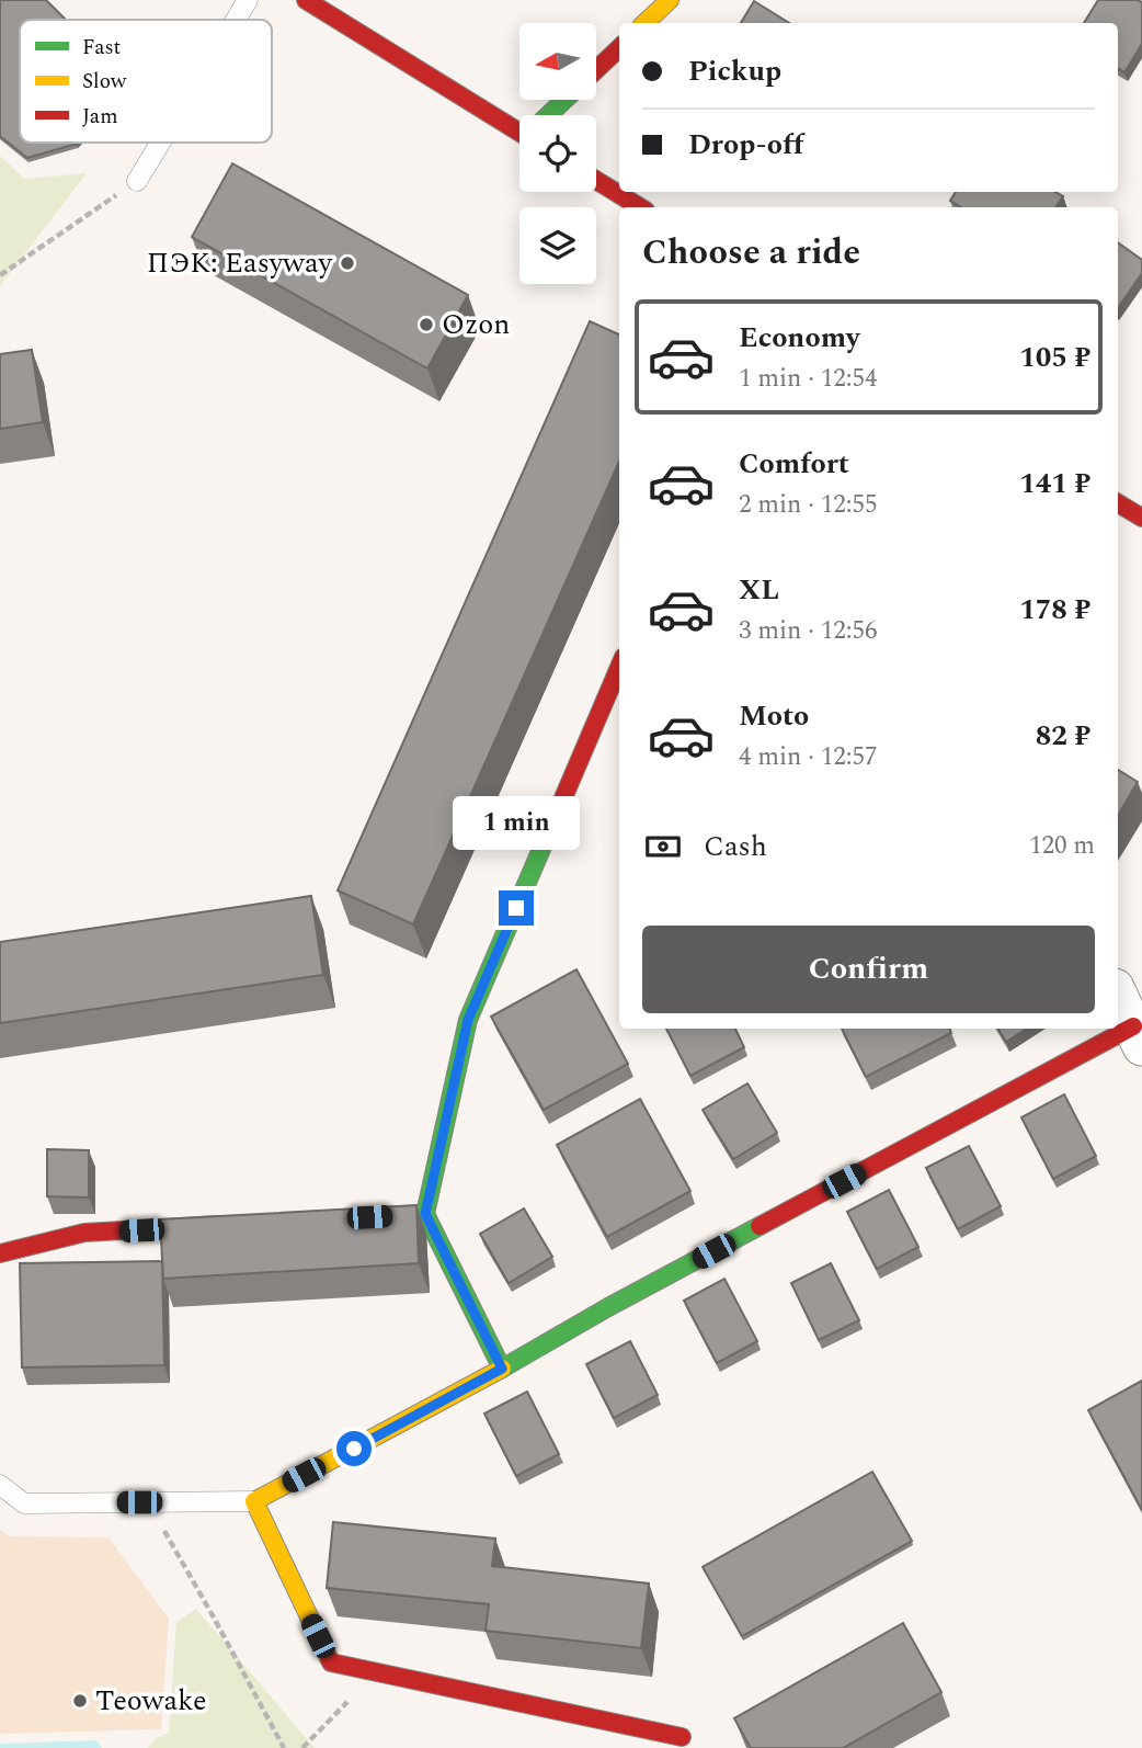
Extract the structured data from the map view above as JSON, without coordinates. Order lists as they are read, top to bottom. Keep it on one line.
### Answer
{"places":["ПЭК: Easyway","Ozon","Teowake"],"legend":["Fast","Slow","Jam"],"north":"left","page":{"banner":["Pickup","Drop-off"],"heading":"Choose a ride","list":[{"name":"Economy","note":"1 min · 12:54","value":"105 ₽"},{"name":"Comfort","note":"2 min · 12:55","value":"141 ₽"},{"name":"XL","note":"3 min · 12:56","value":"178 ₽"},{"name":"Moto","note":"4 min · 12:57","value":"82 ₽"}],"bubble":"1 min","pay":["Cash","120 m"],"buttons":"Confirm"}}
